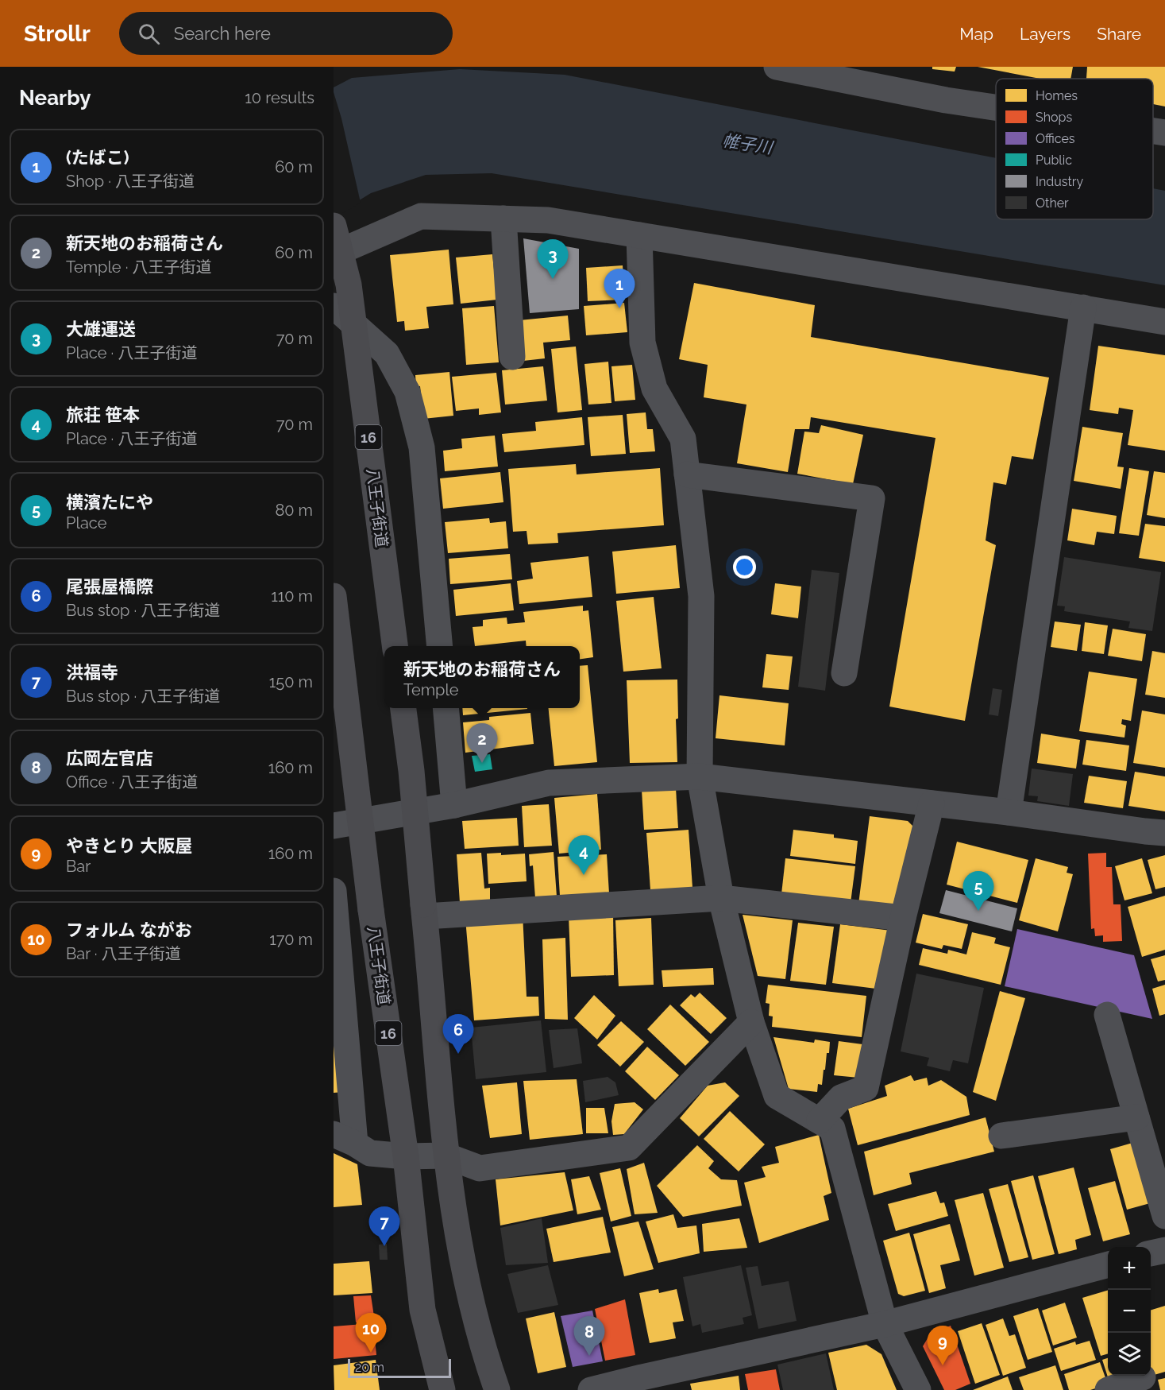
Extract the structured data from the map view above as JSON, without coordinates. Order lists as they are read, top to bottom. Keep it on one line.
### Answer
{"streets":{"highway":["16","八王子街道"]},"water":["帷子川"],"legend":["Homes","Shops","Offices","Public","Industry","Other"],"scale_bar":"20 m","page":{"header":"Strollr","search":"Search here","nav":["Map","Layers","Share"],"heading":["Nearby","10 results"],"list":[{"mark":"1","name":"(たばこ)","note":"Shop · 八王子街道","value":"60 m"},{"mark":"2","name":"新天地のお稲荷さん","note":"Temple · 八王子街道","value":"60 m"},{"mark":"3","name":"大雄運送","note":"Place · 八王子街道","value":"70 m"},{"mark":"4","name":"旅荘 笹本","note":"Place · 八王子街道","value":"70 m"},{"mark":"5","name":"横濱たにや","note":"Place","value":"80 m"},{"mark":"6","name":"尾張屋橋際","note":"Bus stop · 八王子街道","value":"110 m"},{"mark":"7","name":"洪福寺","note":"Bus stop · 八王子街道","value":"150 m"},{"mark":"8","name":"広岡左官店","note":"Office · 八王子街道","value":"160 m"},{"mark":"9","name":"やきとり 大阪屋","note":"Bar","value":"160 m"},{"mark":"10","name":"フォルム ながお","note":"Bar · 八王子街道","value":"170 m"}],"pins":["3","1","2","4","5","6","7","10","8","9"],"popup":["新天地のお稲荷さん","Temple"],"map_buttons":["+","−"],"scale":"20 m"}}
